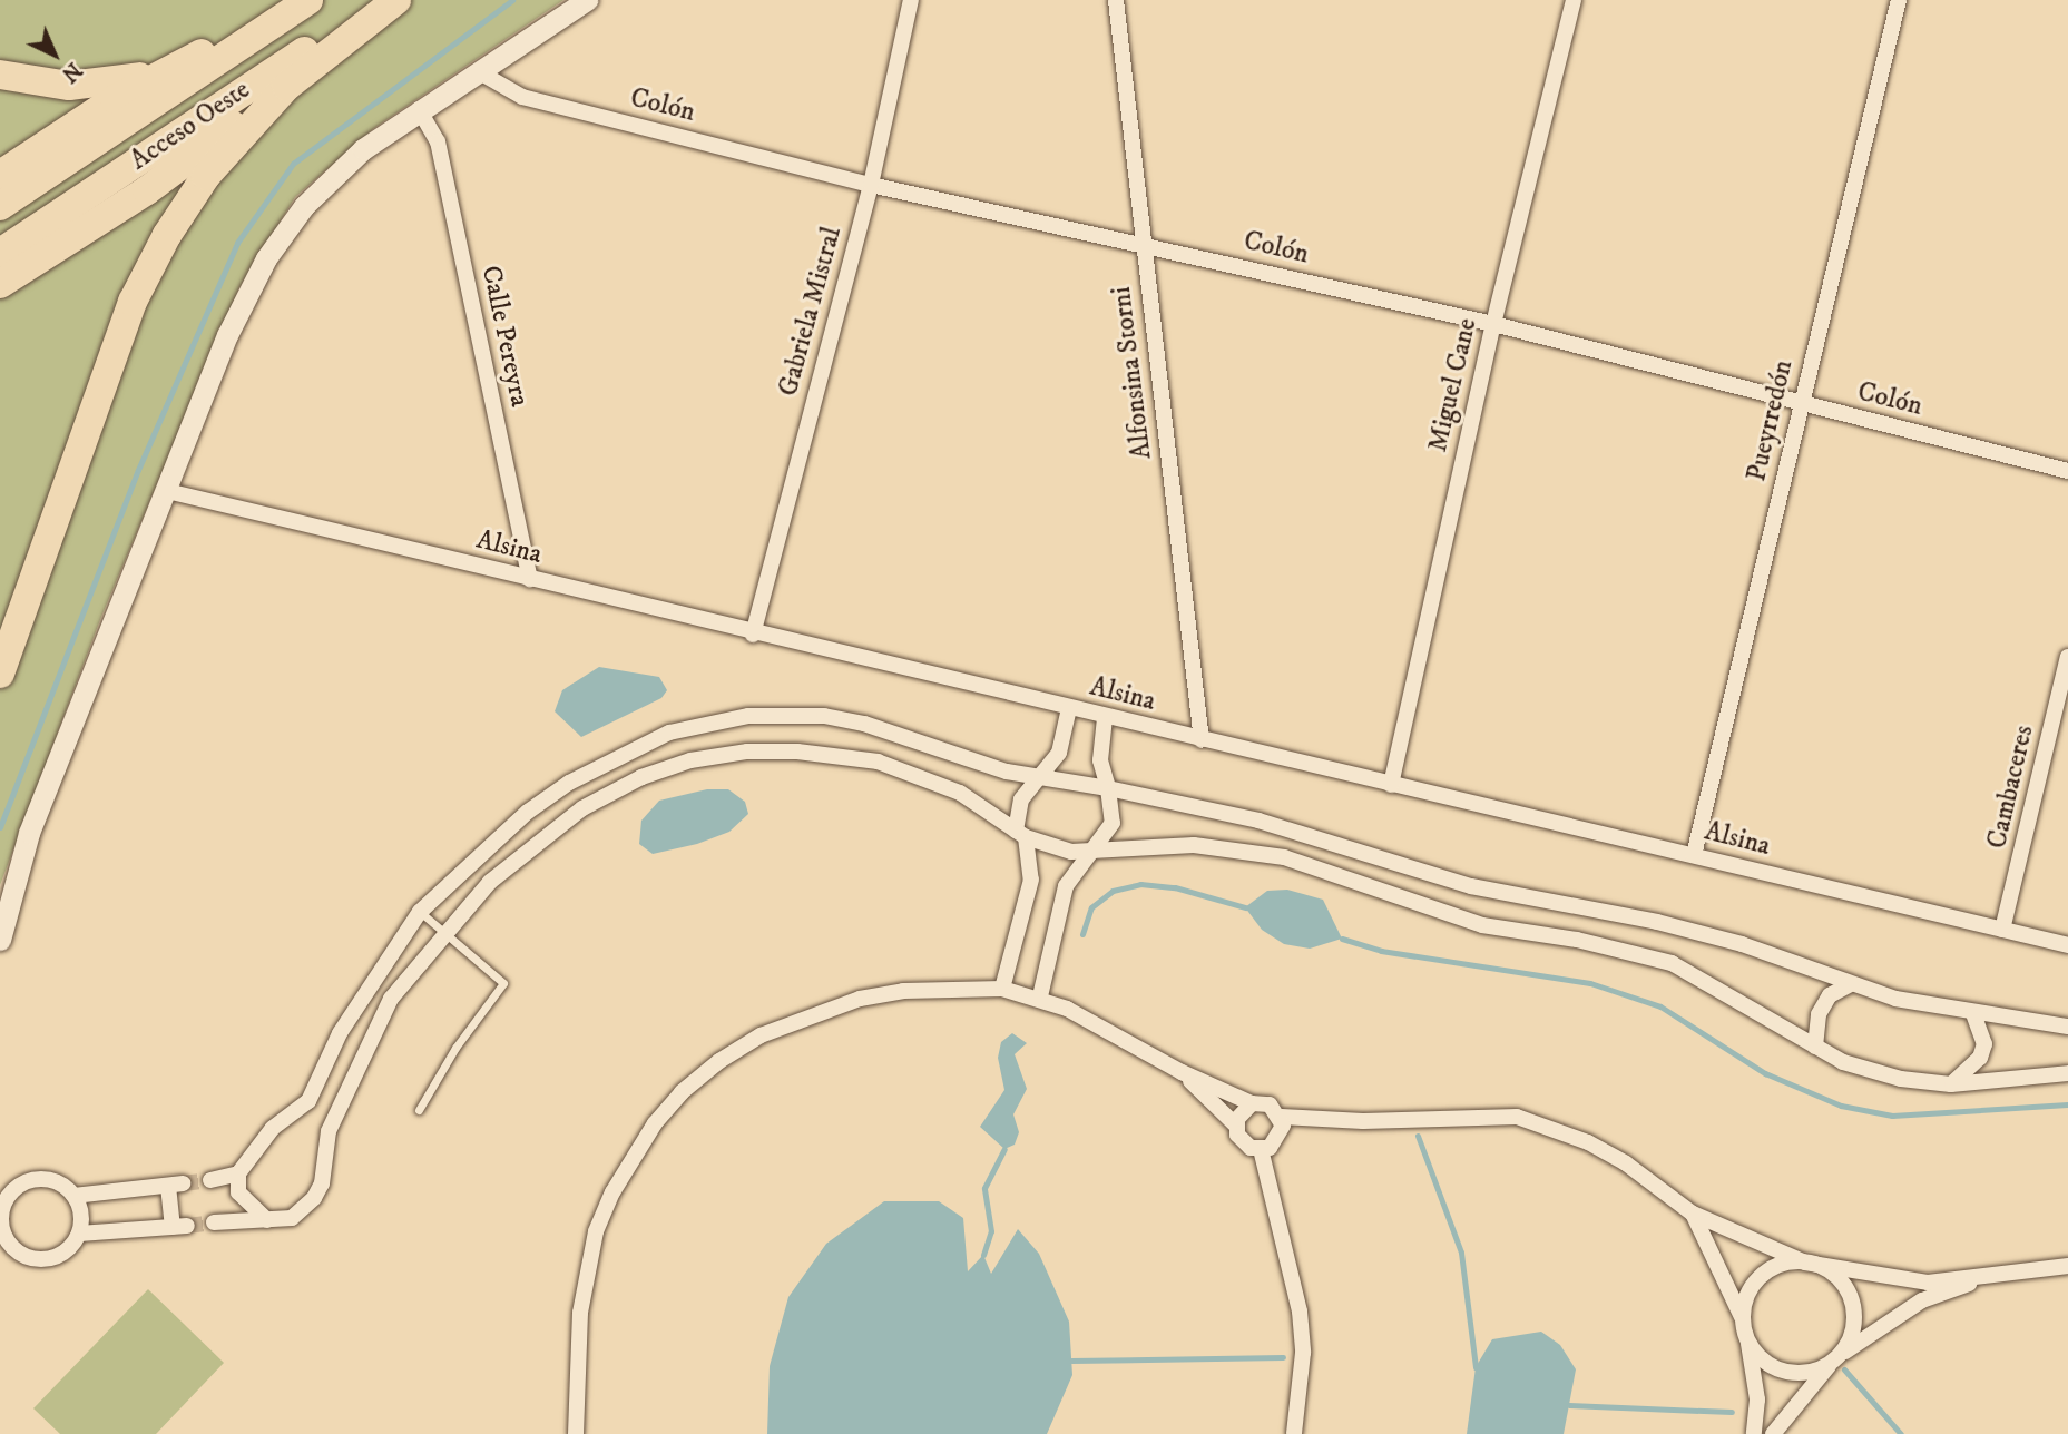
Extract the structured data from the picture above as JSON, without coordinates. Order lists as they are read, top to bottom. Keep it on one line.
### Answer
{"streets":{"highway":["Acceso Oeste"],"street":["Colón","Gabriela Mistral","Calle Pereyra","Alfonsina Storni","Miguel Cane","Pueyrredón","Alsina","Cambaceres"]},"crossings":[["Colón","Gabriela Mistral"],["Colón","Alfonsina Storni"],["Colón","Miguel Cane"],["Colón","Pueyrredón"],["Gabriela Mistral","Alsina"],["Calle Pereyra","Alsina"],["Alfonsina Storni","Alsina"],["Miguel Cane","Alsina"],["Pueyrredón","Alsina"],["Alsina","Cambaceres"]],"north":"bottom right"}
